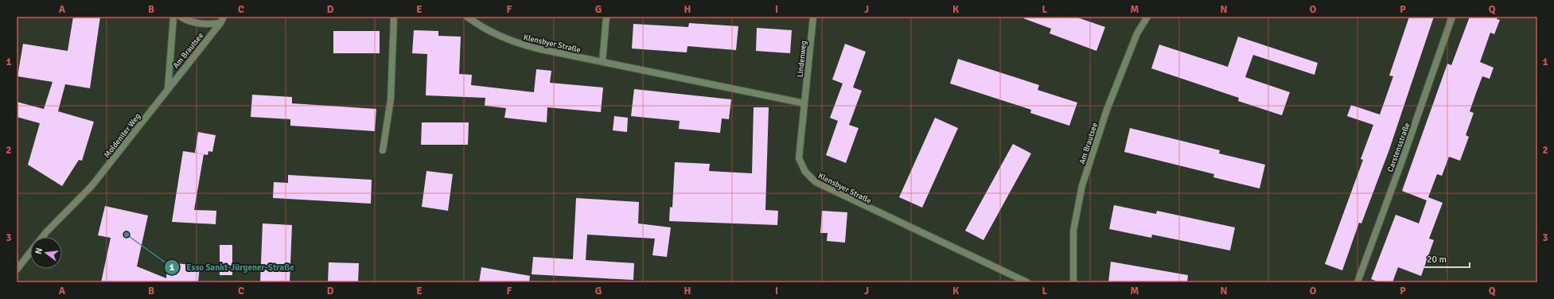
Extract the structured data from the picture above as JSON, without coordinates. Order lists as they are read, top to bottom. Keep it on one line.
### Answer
{"streets":{"street":["Klensbyer Straße","Am Brautsee","Lindenweg","Moldeniter Weg","Carstensstraße"]},"crossings":[["Klensbyer Straße","Lindenweg"],["Am Brautsee","Moldeniter Weg"]],"places":["Esso Sankt-Jürgener-Straße"],"scale_bar":"20 m","north":"left","grid":{"columns":["A","B","C","D","E","F","G","H","I","J","K","L","M","N","O","P","Q"],"rows":["1","2","3"]}}
